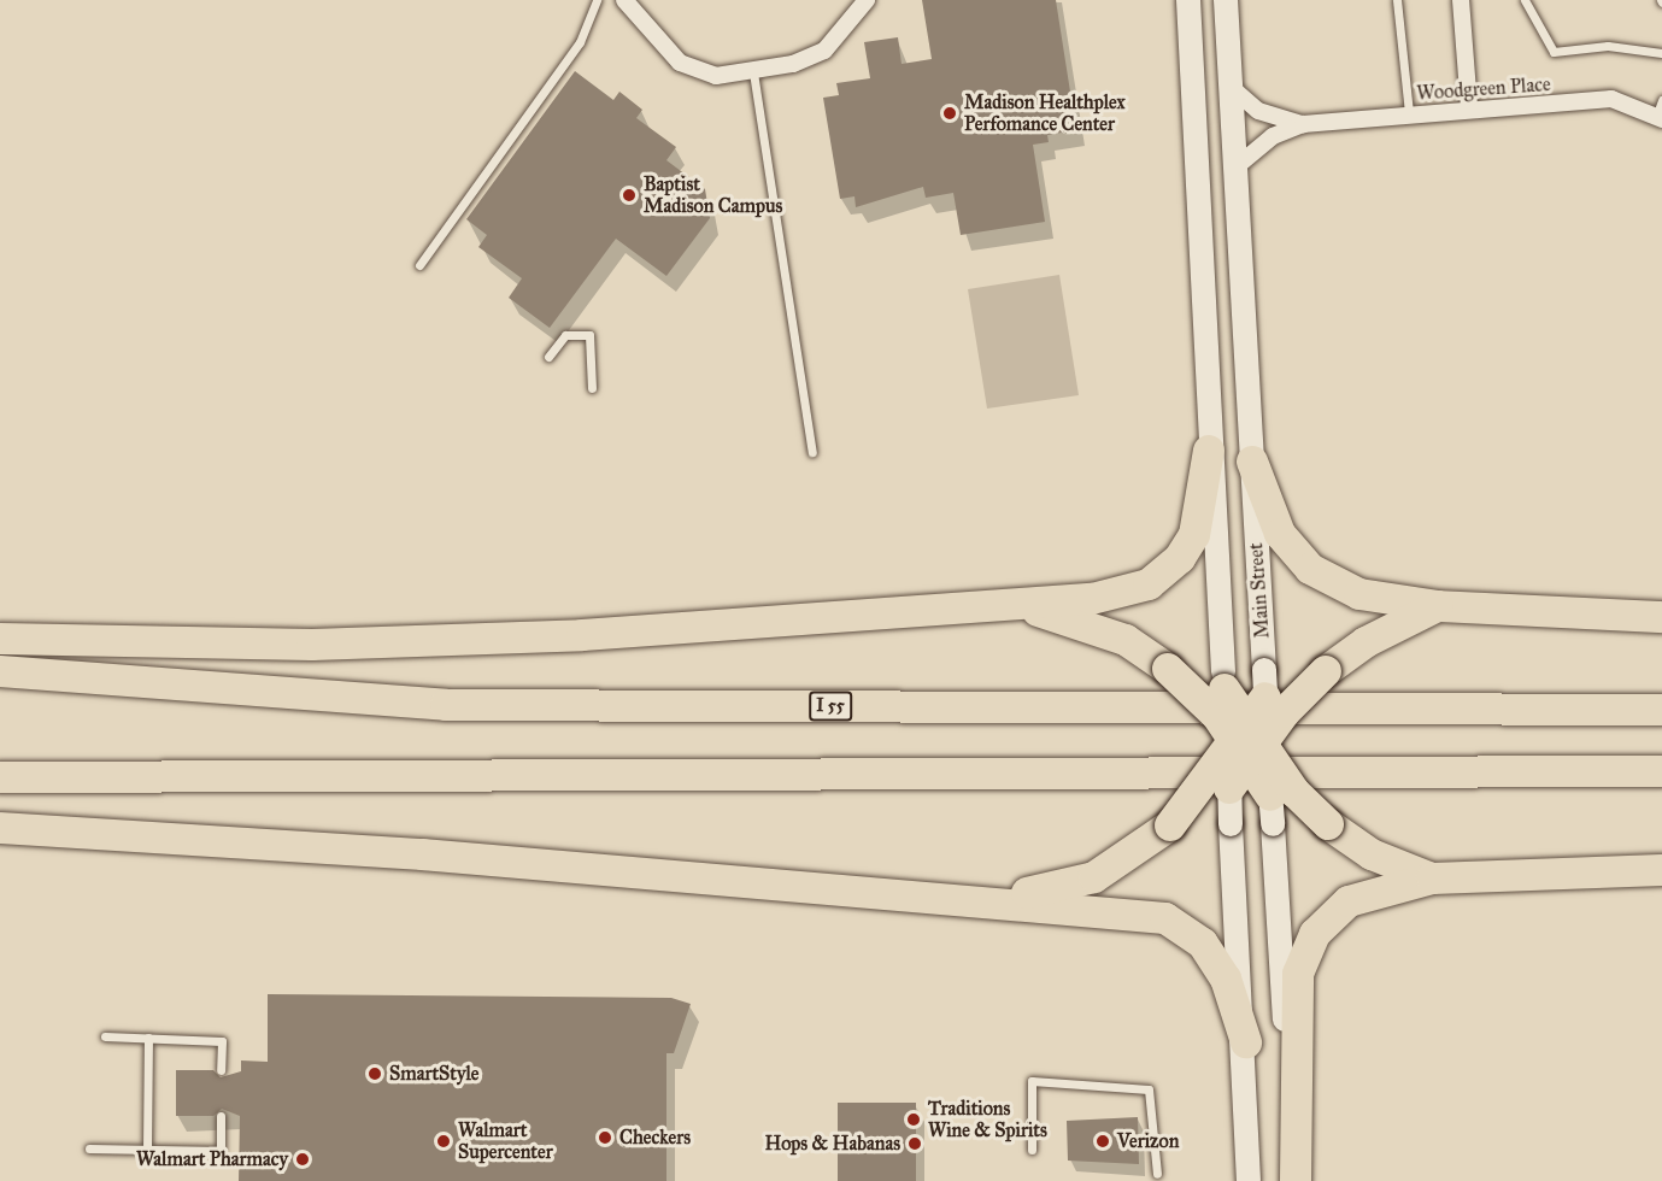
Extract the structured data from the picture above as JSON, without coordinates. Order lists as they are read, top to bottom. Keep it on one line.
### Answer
{"streets":{"highway":["I 55"],"main road":["Main Street"],"street":["Woodgreen Place"]},"crossings":[["Woodgreen Place","Main Street"]],"places":["Madison Healthplex Perfomance Center","Baptist Madison Campus","SmartStyle","Traditions Wine & Spirits","Checkers","Walmart Supercenter","Verizon","Hops & Habanas","Walmart Pharmacy"]}
